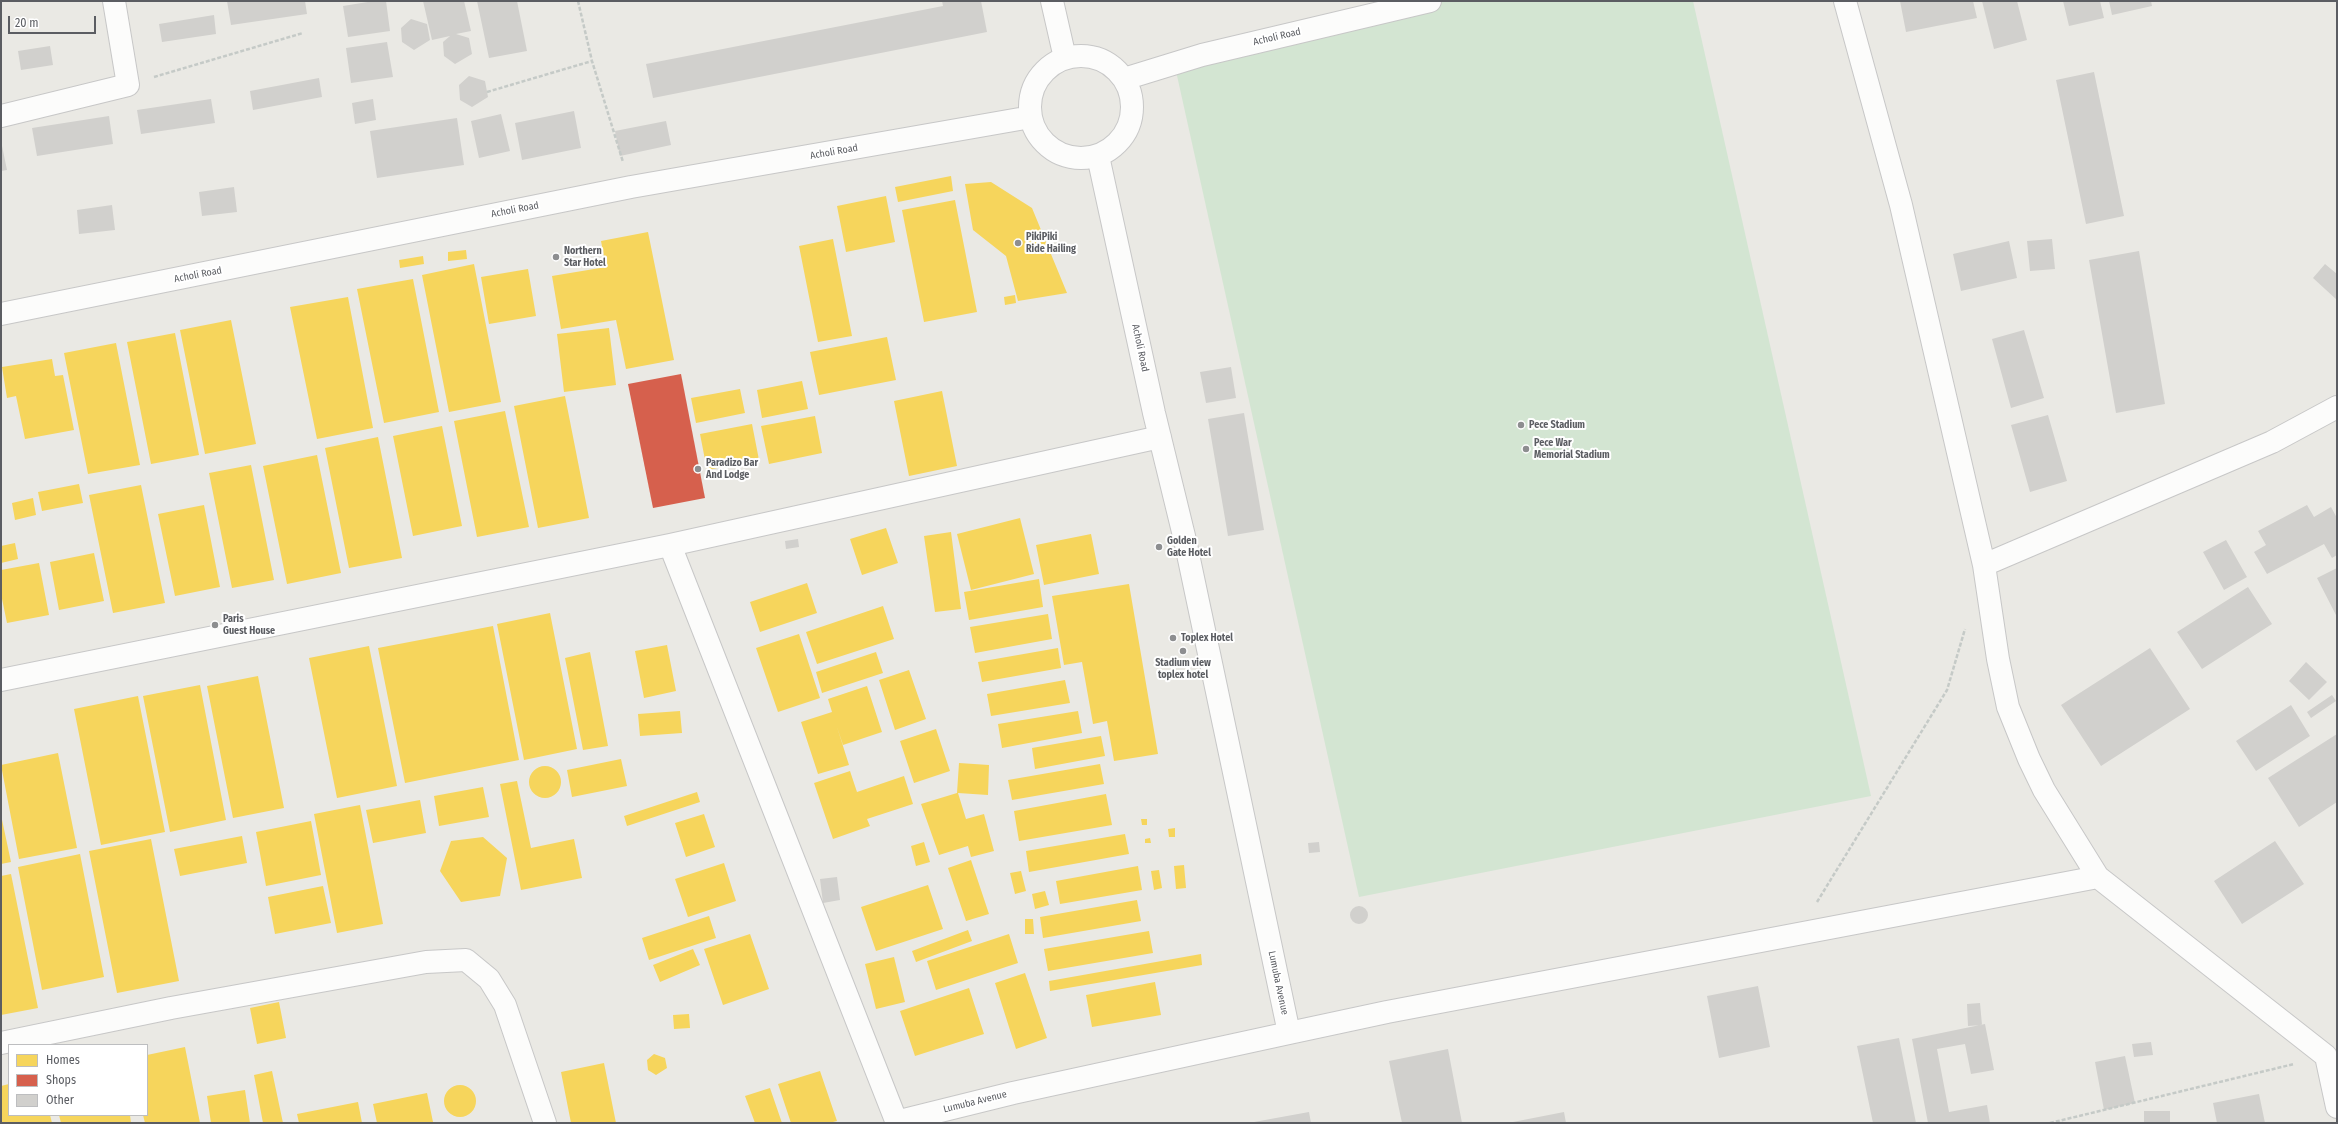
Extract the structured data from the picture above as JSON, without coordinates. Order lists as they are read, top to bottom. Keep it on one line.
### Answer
{"streets":{"street":["Acholi Road","Lumuba Avenue"]},"crossings":[["Acholi Road","Lumuba Avenue"]],"places":["PikiPiki Ride Hailing","Northern Star Hotel","Pece Stadium","Pece War Memorial Stadium","Paradizo Bar And Lodge","Golden Gate Hotel","Paris Guest House","Toplex Hotel","Stadium view toplex hotel"],"legend":["Homes","Shops","Other"],"scale_bar":"20 m"}
